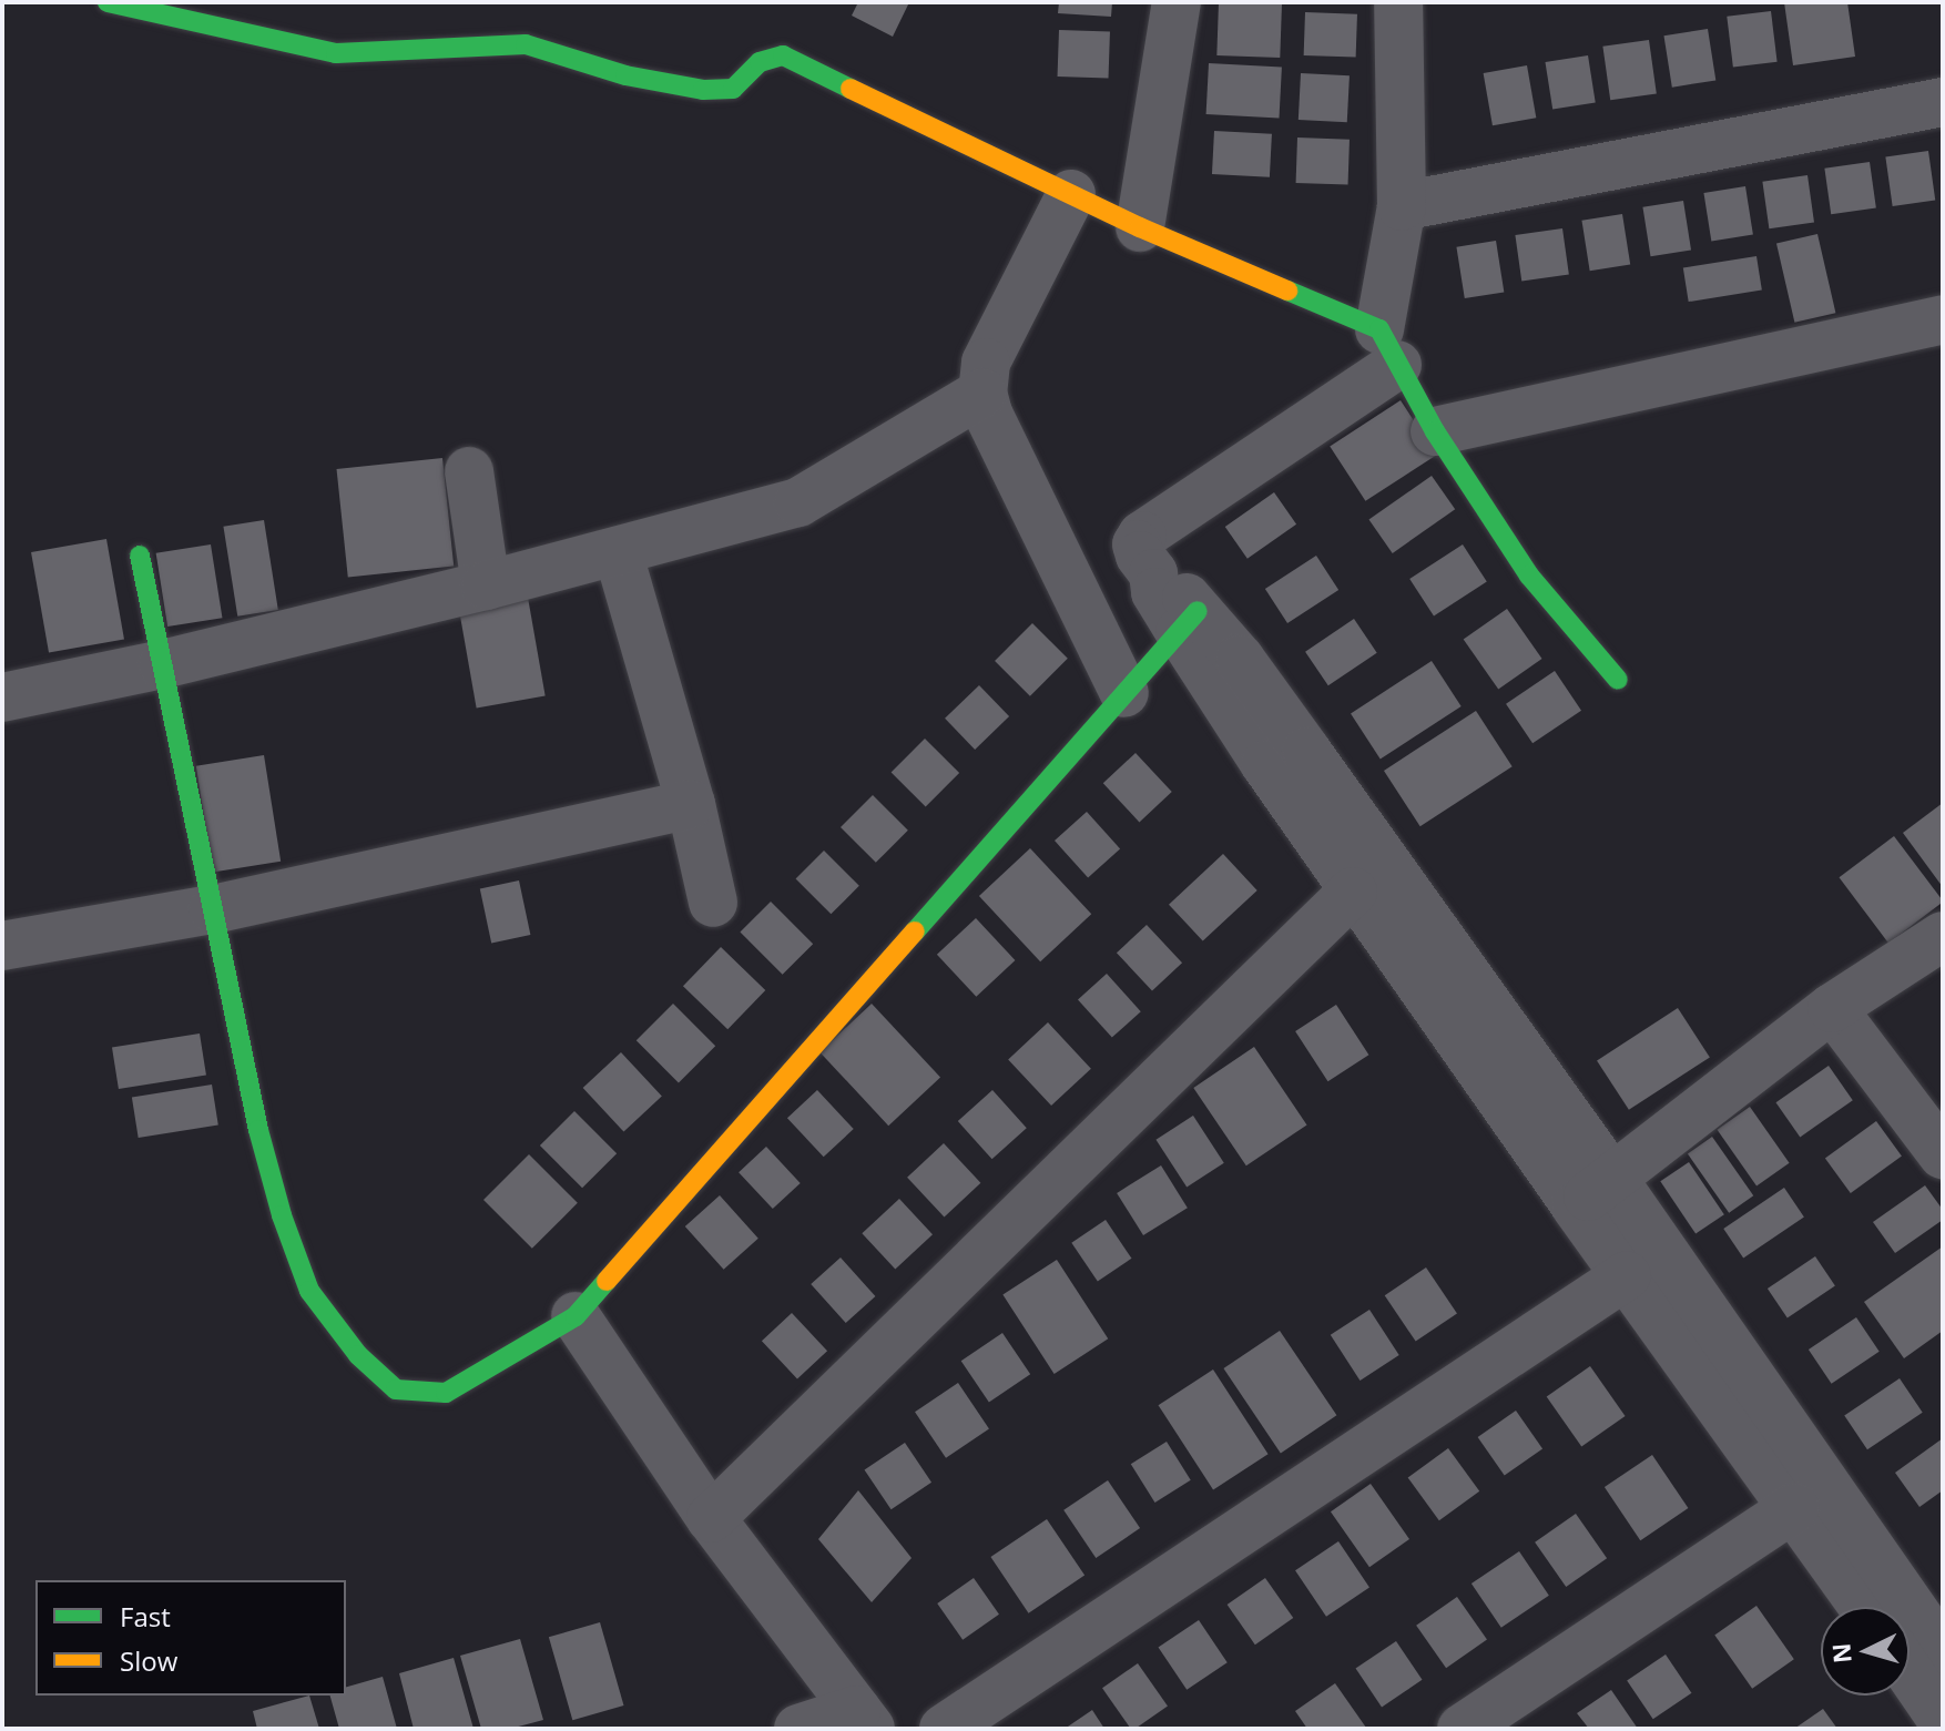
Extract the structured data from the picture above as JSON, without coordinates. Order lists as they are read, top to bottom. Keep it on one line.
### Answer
{"legend":["Fast","Slow"],"north":"left"}
